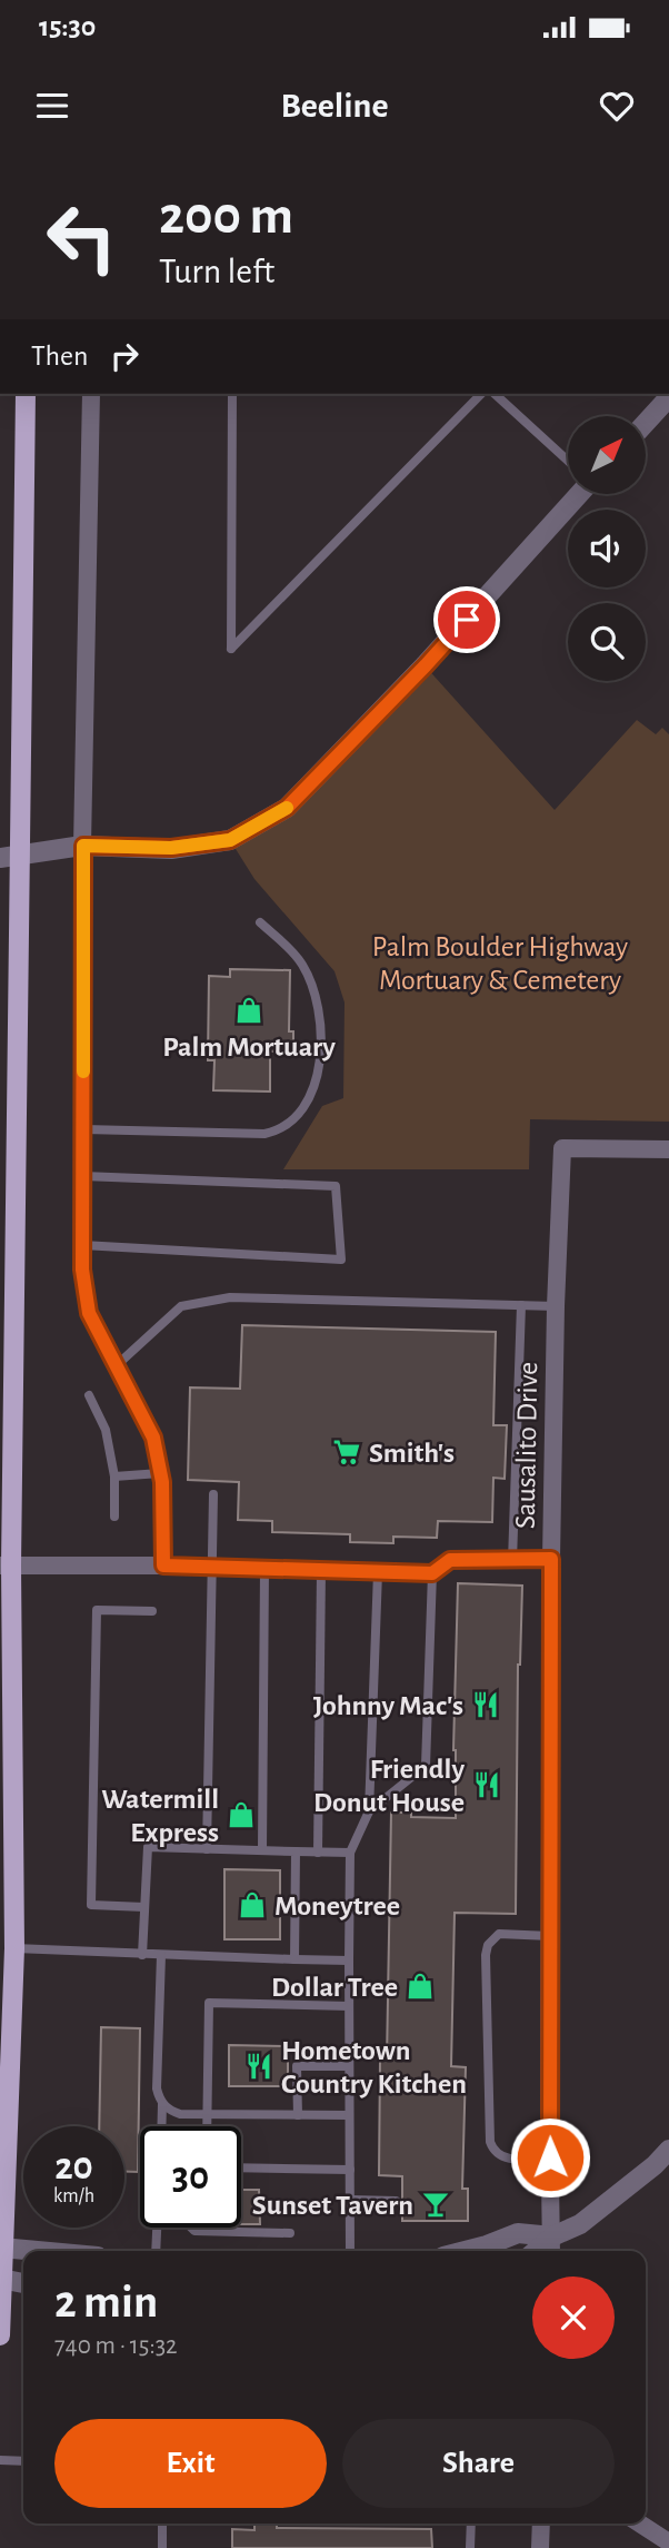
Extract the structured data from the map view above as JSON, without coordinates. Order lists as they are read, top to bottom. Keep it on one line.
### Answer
{"streets":{"street":["Sausalito Drive"]},"parks":["Palm Boulder Highway Mortuary & Cemetery"],"places":{"shop":["Palm Mortuary","Watermill Express","Moneytree","Dollar Tree"],"supermarket":["Smith's"],"restaurant":["Johnny Mac's","Friendly Donut House","Hometown Country Kitchen"],"bar":["Sunset Tavern"]},"north":"top right","page":{"status":"15:30","header":"Beeline","turn":["200 m","Turn left"],"then":"Then","speed":"20 km/h","limit":"30","heading":["2 min","740 m · 15:32"],"buttons":["Exit","Share"]}}
